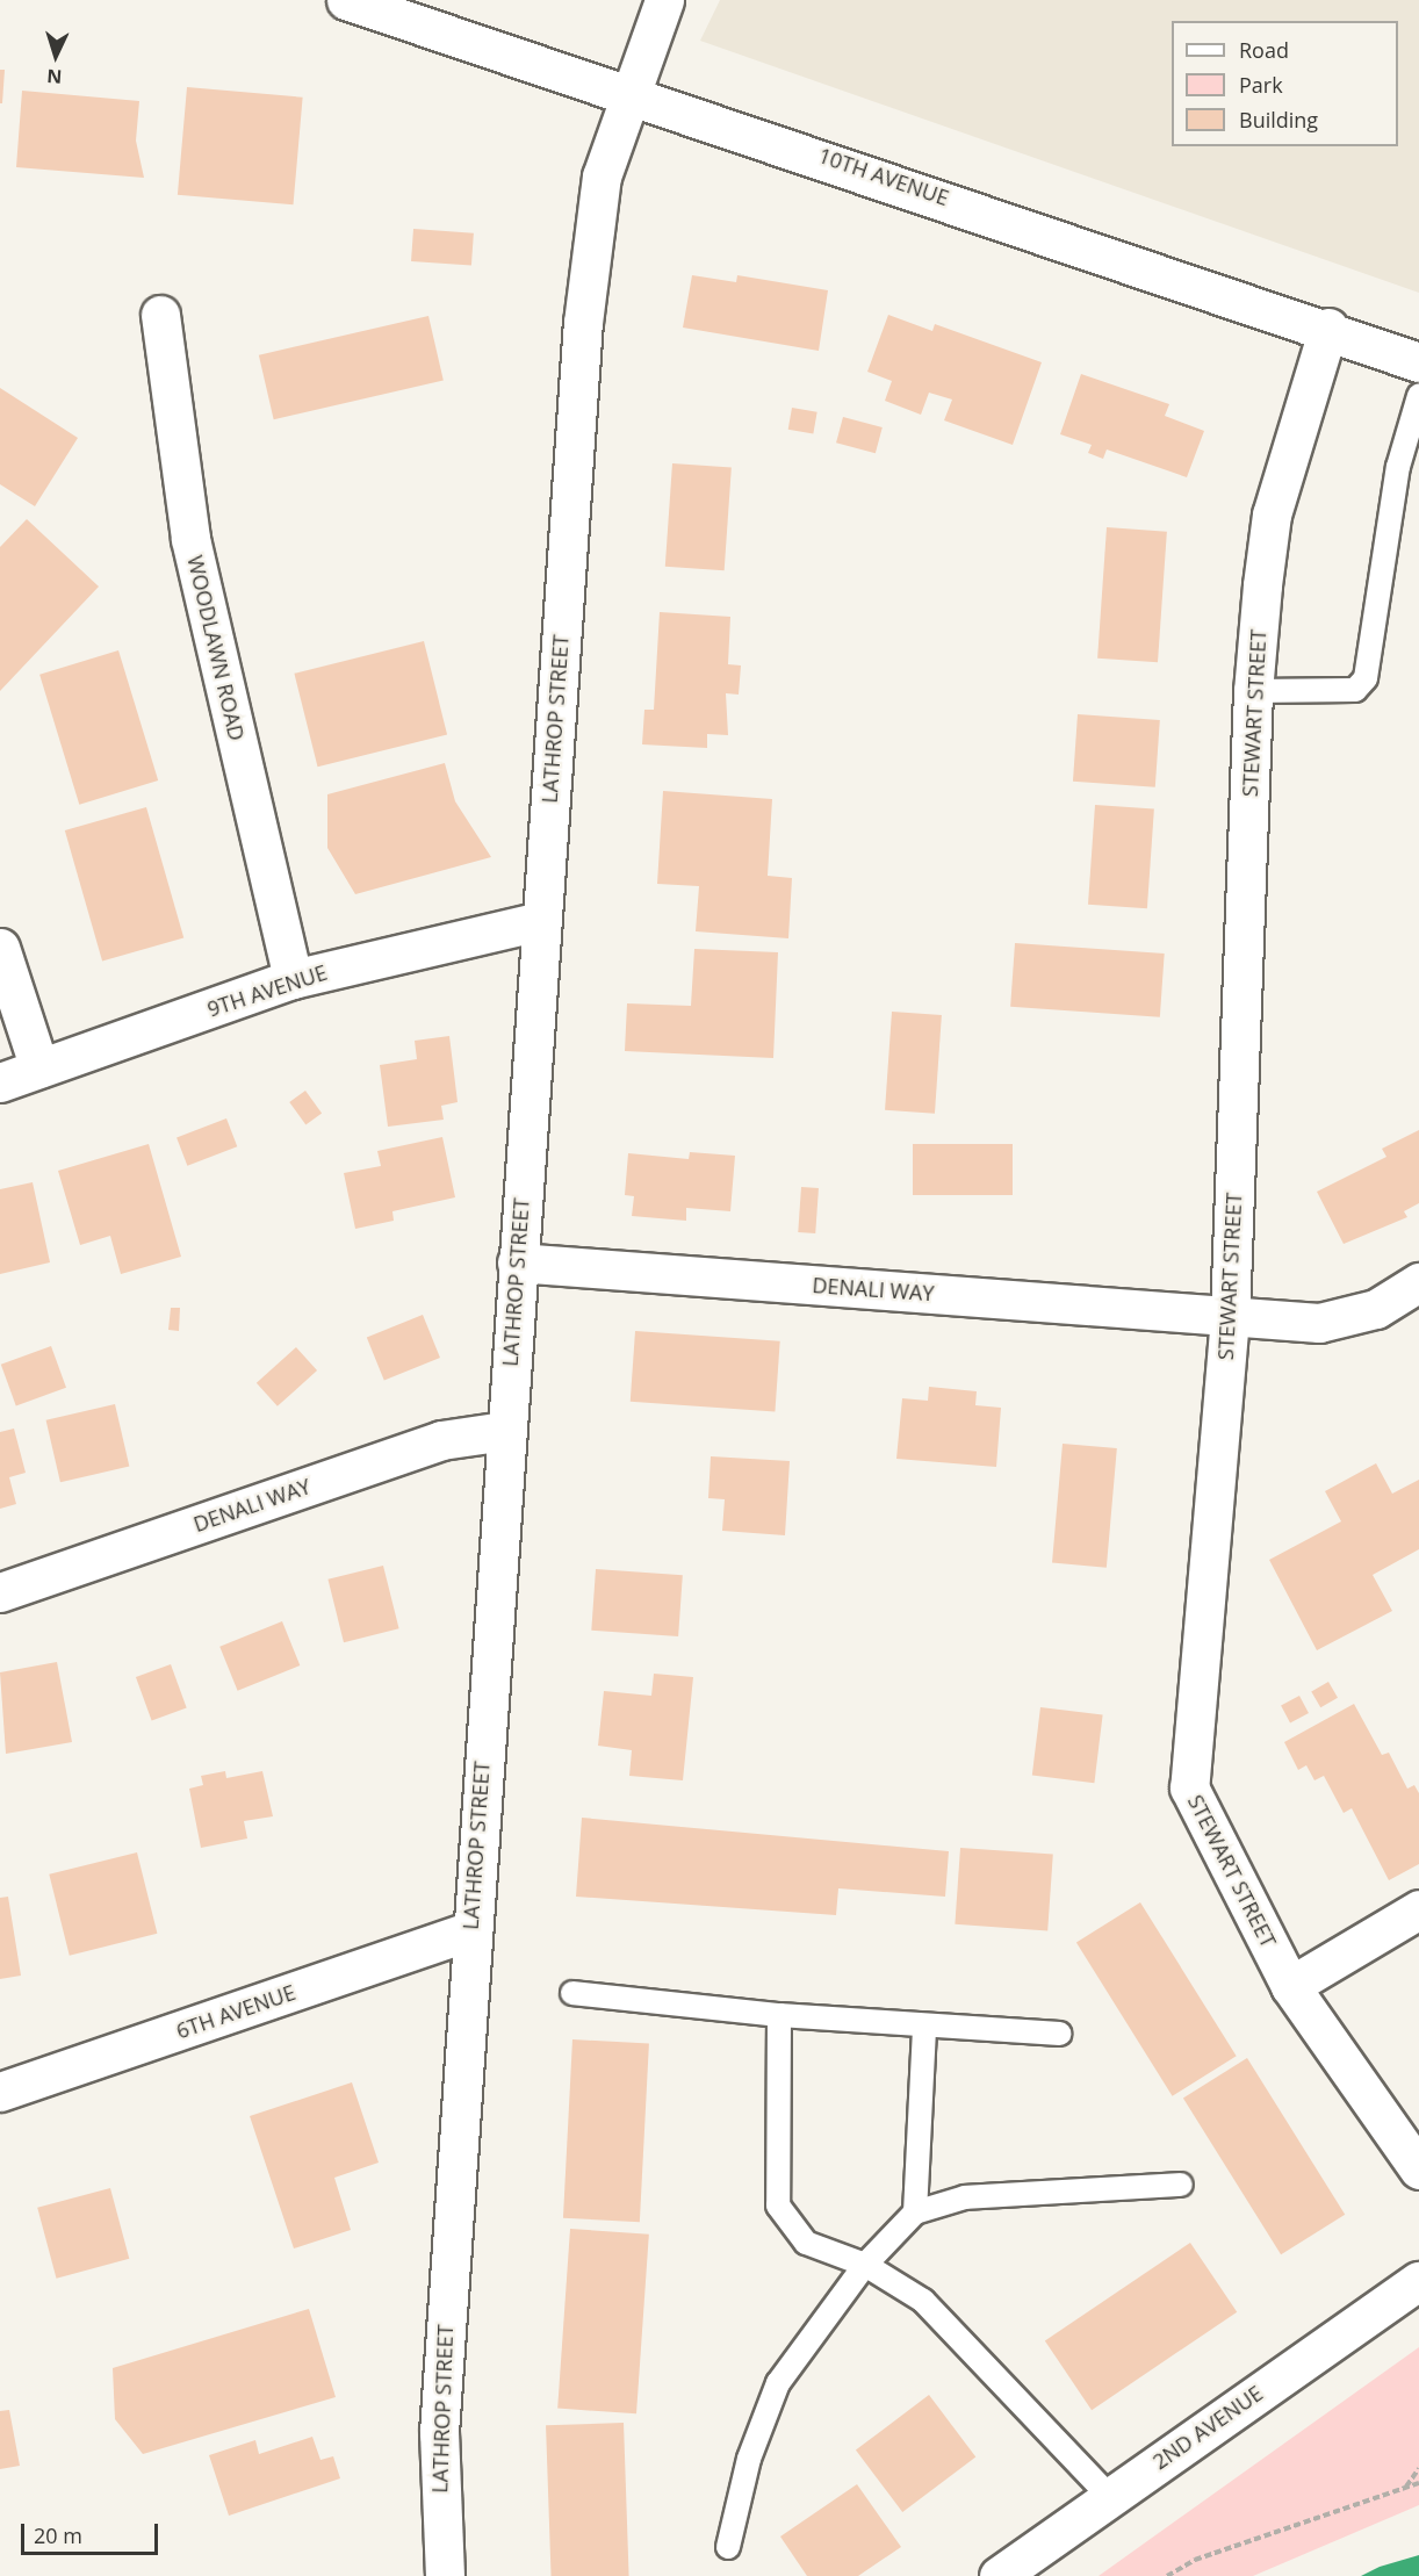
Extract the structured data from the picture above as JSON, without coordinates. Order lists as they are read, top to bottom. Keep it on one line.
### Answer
{"streets":{"street":["10TH AVENUE","WOODLAWN ROAD","STEWART STREET","LATHROP STREET","9TH AVENUE","DENALI WAY","6TH AVENUE","2ND AVENUE"]},"crossings":[["10TH AVENUE","STEWART STREET"],["10TH AVENUE","LATHROP STREET"],["WOODLAWN ROAD","9TH AVENUE"],["STEWART STREET","DENALI WAY"],["LATHROP STREET","9TH AVENUE"],["LATHROP STREET","DENALI WAY"],["LATHROP STREET","6TH AVENUE"]],"legend":["Road","Park","Building"],"scale_bar":"20 m","north":"bottom"}
